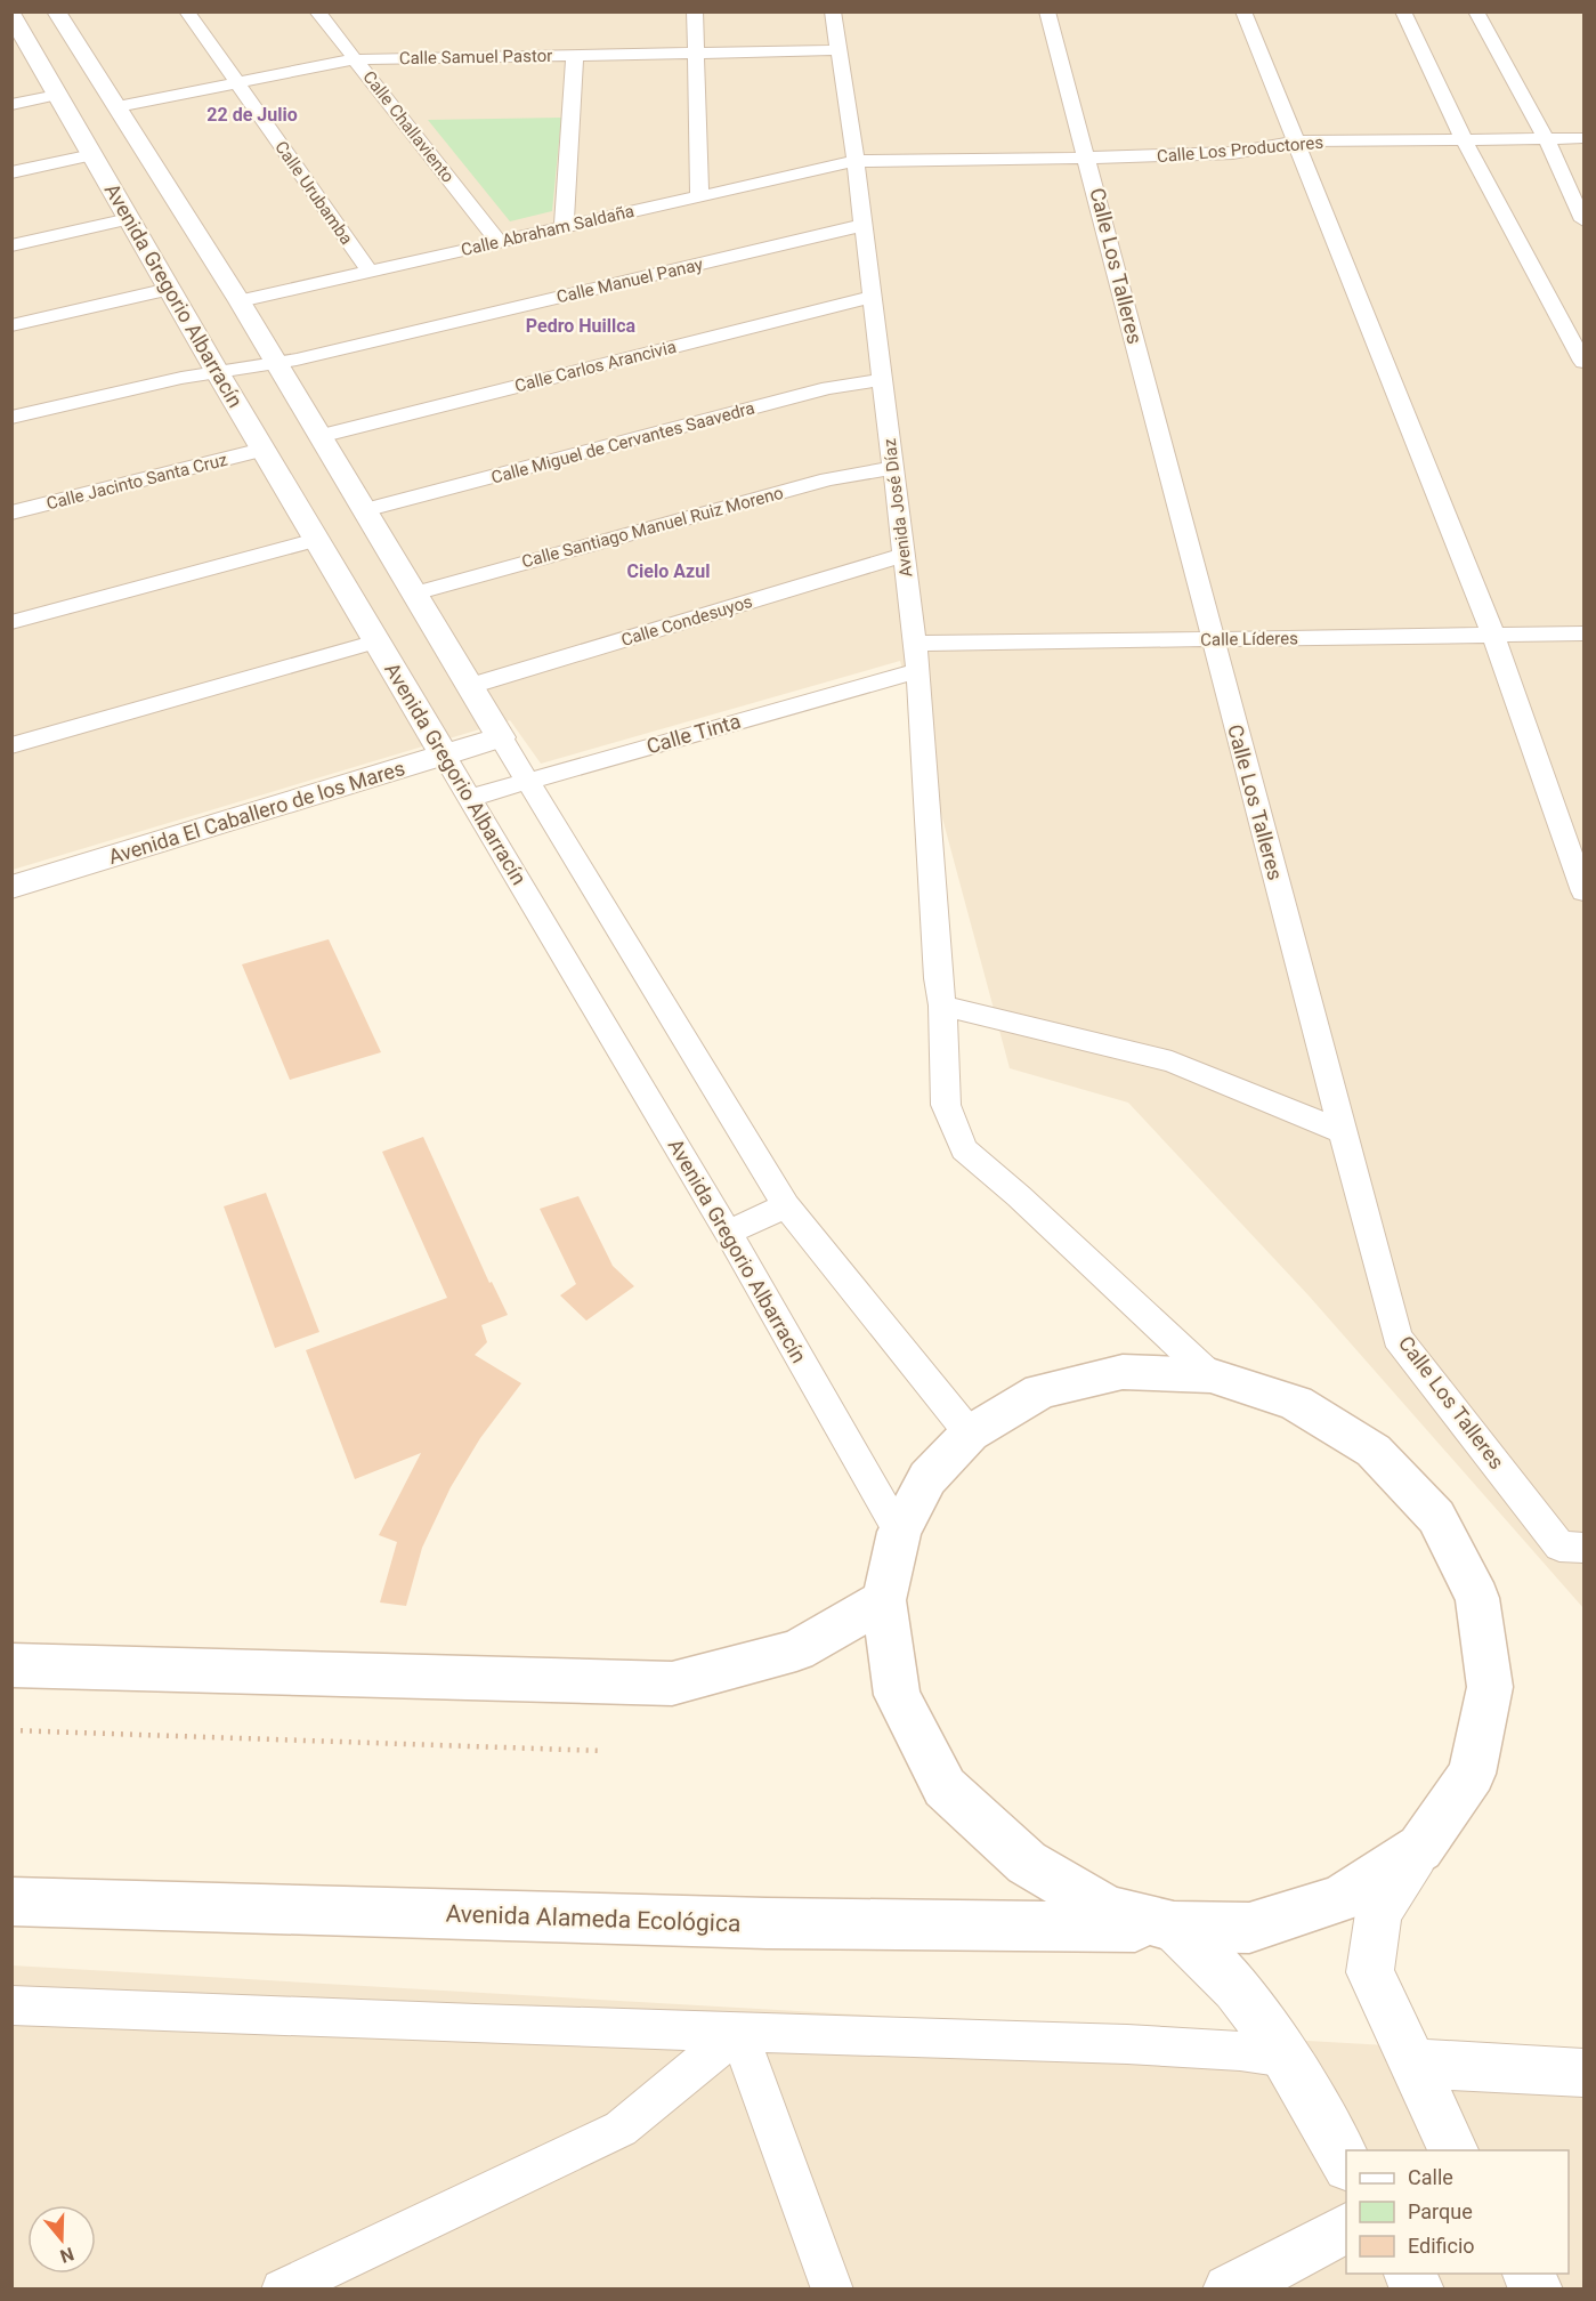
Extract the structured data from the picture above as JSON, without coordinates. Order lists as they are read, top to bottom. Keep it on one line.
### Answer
{"streets":{"main road":["Avenida Alameda Ecológica"],"street":["Calle Samuel Pastor","Calle Challaviento","Calle Los Productores","Calle Urubamba","Calle Abraham Saldaña","Calle Los Talleres","Calle Manuel Panay","Avenida Gregorio Albarracín","Calle Carlos Arancivia","Calle Miguel de Cervantes Saavedra","Calle Jacinto Santa Cruz","Avenida José Díaz","Calle Santiago Manuel Ruiz Moreno","Calle Condesuyos","Calle Líderes","Calle Tinta","Avenida El Caballero de los Mares"]},"crossings":[["Calle Samuel Pastor","Calle Challaviento"],["Calle Samuel Pastor","Calle Urubamba"],["Calle Samuel Pastor","Avenida José Díaz"],["Calle Challaviento","Calle Abraham Saldaña"],["Calle Los Productores","Calle Abraham Saldaña"],["Calle Los Productores","Calle Los Talleres"],["Calle Los Productores","Avenida José Díaz"],["Calle Urubamba","Calle Abraham Saldaña"],["Calle Abraham Saldaña","Avenida José Díaz"],["Calle Los Talleres","Calle Líderes"],["Calle Manuel Panay","Avenida Gregorio Albarracín"],["Calle Manuel Panay","Avenida José Díaz"],["Avenida Gregorio Albarracín","Calle Jacinto Santa Cruz"],["Avenida Gregorio Albarracín","Calle Tinta"],["Avenida Gregorio Albarracín","Avenida El Caballero de los Mares"],["Calle Carlos Arancivia","Avenida José Díaz"],["Calle Miguel de Cervantes Saavedra","Avenida José Díaz"],["Avenida José Díaz","Calle Santiago Manuel Ruiz Moreno"],["Avenida José Díaz","Calle Condesuyos"],["Avenida José Díaz","Calle Líderes"],["Avenida José Díaz","Calle Tinta"]],"districts":["22 de Julio","Pedro Huillca","Cielo Azul"],"legend":["Calle","Parque","Edificio"],"north":"bottom"}
